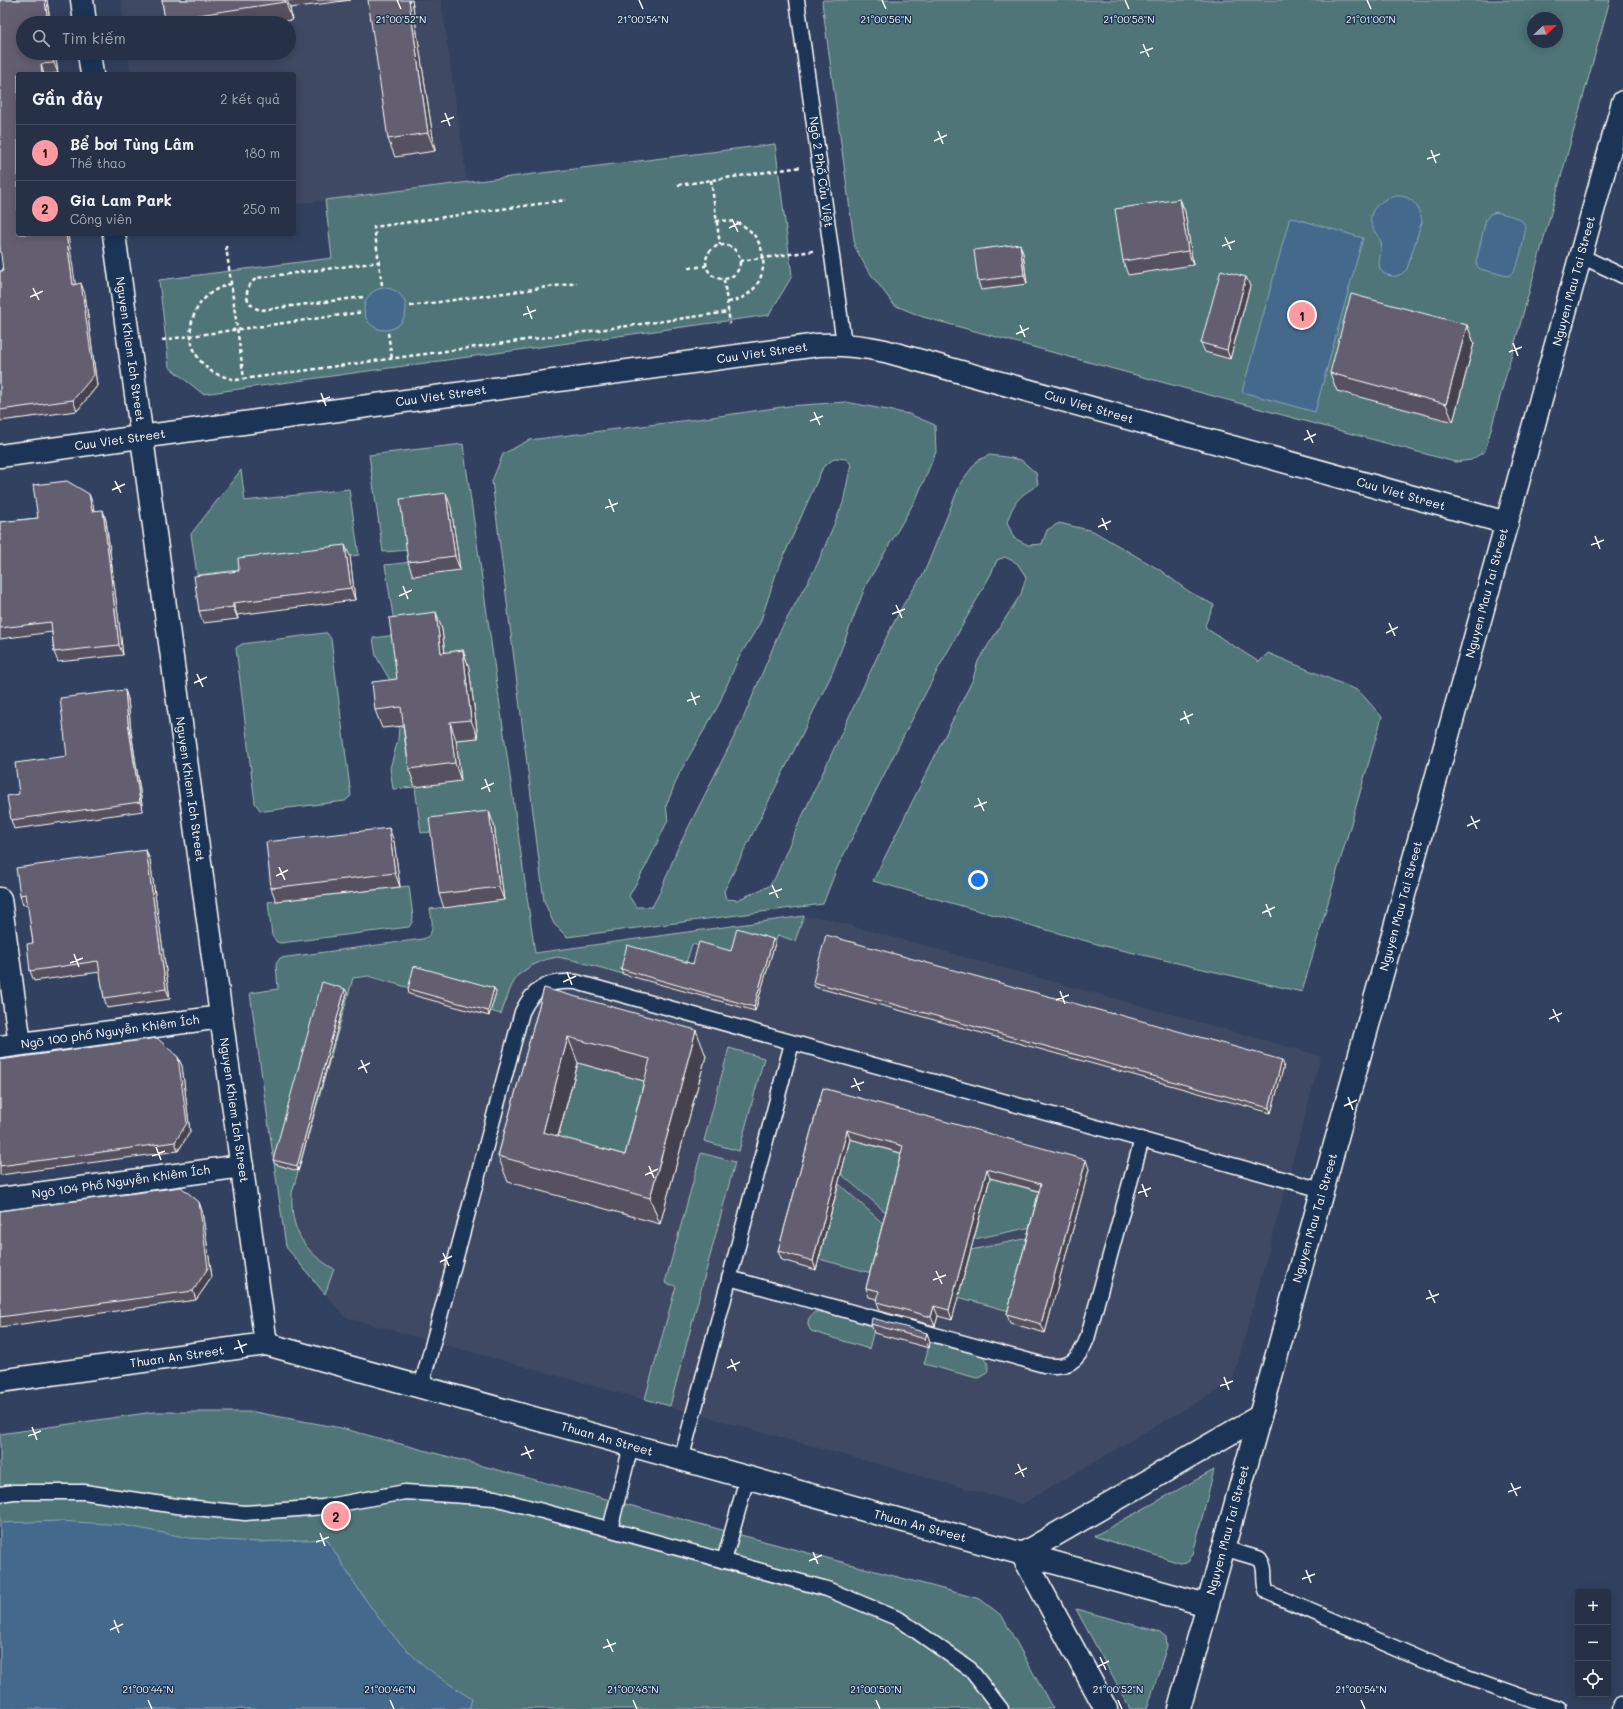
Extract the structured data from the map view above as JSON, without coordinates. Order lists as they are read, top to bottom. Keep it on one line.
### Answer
{"streets":{"street":["Nguyen Mau Tai Street","Nguyen Khiem Ich Street","Cuu Viet Street","Ngõ 100 phố Nguyễn Khiêm Ích","Ngõ 104 Phố Nguyễn Khiêm Ích","Thuan An Street"],"lane":["Ngõ 2 Phố Cửu Việt"]},"crossings":[["Ngõ 2 Phố Cửu Việt","Cuu Viet Street"],["Nguyen Mau Tai Street","Cuu Viet Street"],["Nguyen Mau Tai Street","Thuan An Street"],["Nguyen Khiem Ich Street","Cuu Viet Street"],["Nguyen Khiem Ich Street","Ngõ 100 phố Nguyễn Khiêm Ích"],["Nguyen Khiem Ich Street","Ngõ 104 Phố Nguyễn Khiêm Ích"],["Nguyen Khiem Ich Street","Thuan An Street"]],"north":"top right","page":{"search":"Tìm kiếm","heading":["Gần đây","2 kết quả"],"list":[{"mark":"1","name":"Bể bơi Tùng Lâm","note":"Thể thao","value":"180 m"},{"mark":"2","name":"Gia Lam Park","note":"Công viên","value":"250 m"}],"pins":["1","2"],"map_buttons":["+","−"]},"coordinates":["21°00'52\"N","21°00'54\"N","21°00'56\"N","21°00'58\"N","21°01'00\"N","21°00'44\"N","21°00'46\"N","21°00'48\"N","21°00'50\"N"]}
